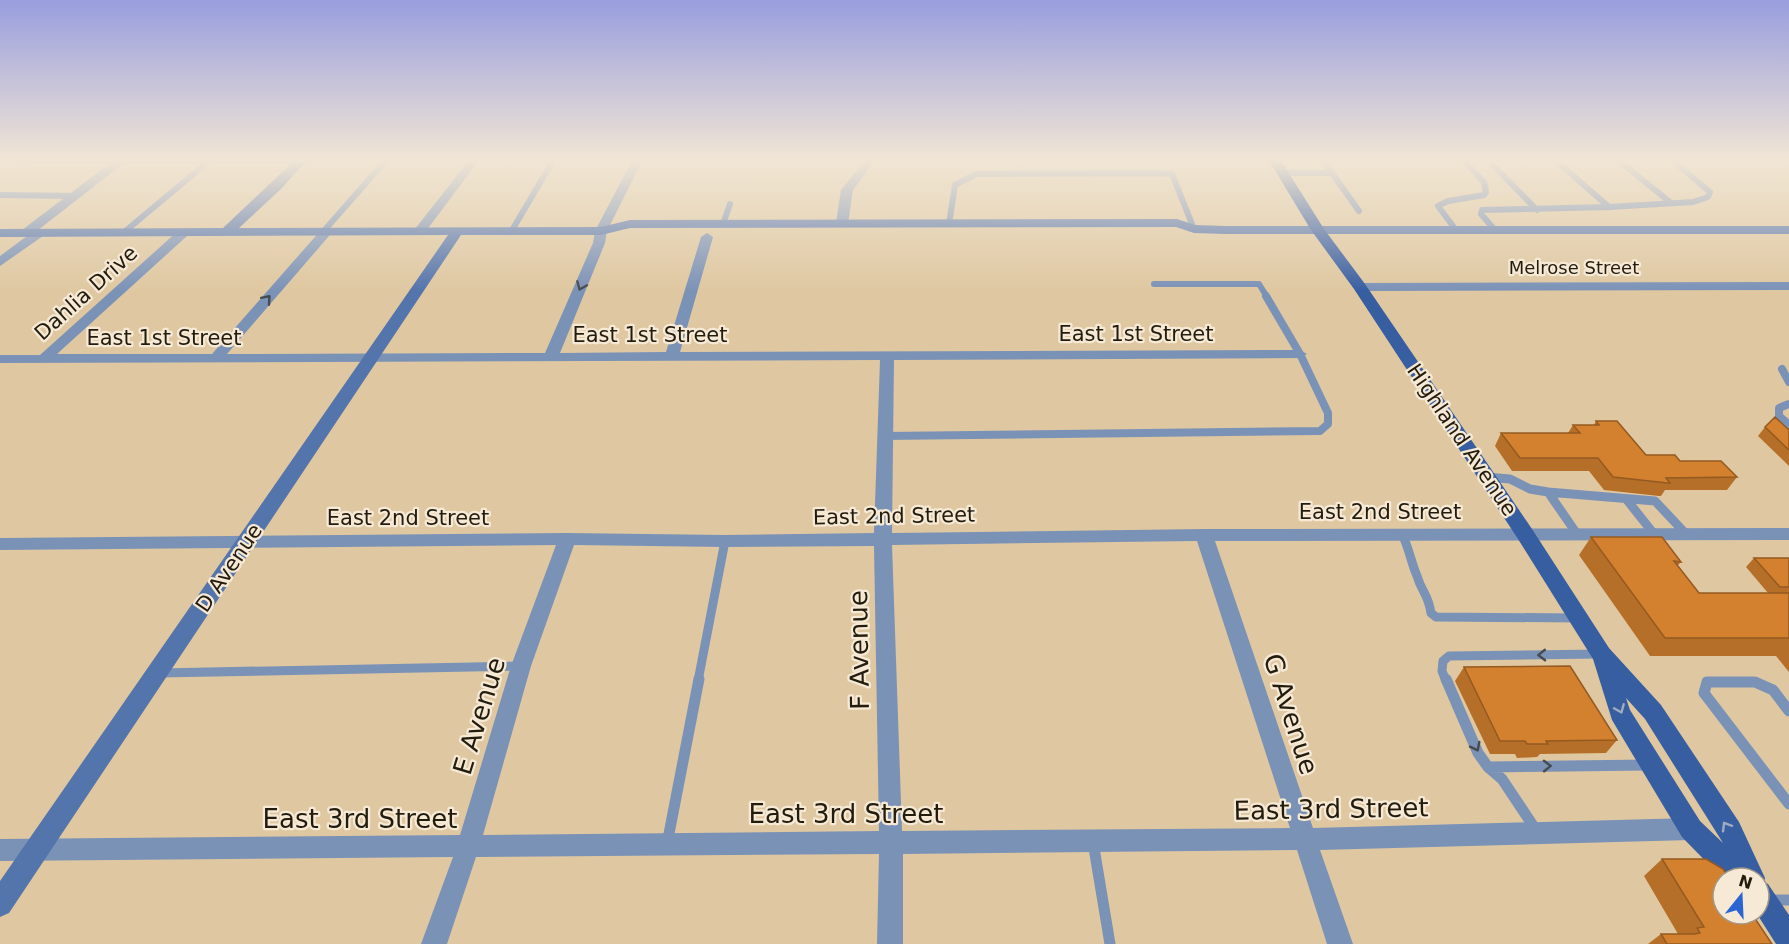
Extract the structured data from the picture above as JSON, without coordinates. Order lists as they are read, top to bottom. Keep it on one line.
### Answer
{"streets":{"main road":["Highland Avenue","D Avenue"],"street":["Melrose Street","Dahlia Drive","East 1st Street","East 2nd Street","F Avenue","G Avenue","E Avenue","East 3rd Street"]},"crossings":[["Melrose Street","Highland Avenue"],["Dahlia Drive","East 1st Street"],["East 1st Street","D Avenue"],["East 1st Street","F Avenue"],["Highland Avenue","East 2nd Street"],["Highland Avenue","East 3rd Street"],["East 2nd Street","D Avenue"],["East 2nd Street","F Avenue"],["East 2nd Street","G Avenue"],["East 2nd Street","E Avenue"],["D Avenue","East 3rd Street"],["F Avenue","East 3rd Street"],["G Avenue","East 3rd Street"],["E Avenue","East 3rd Street"]],"north":"top"}
